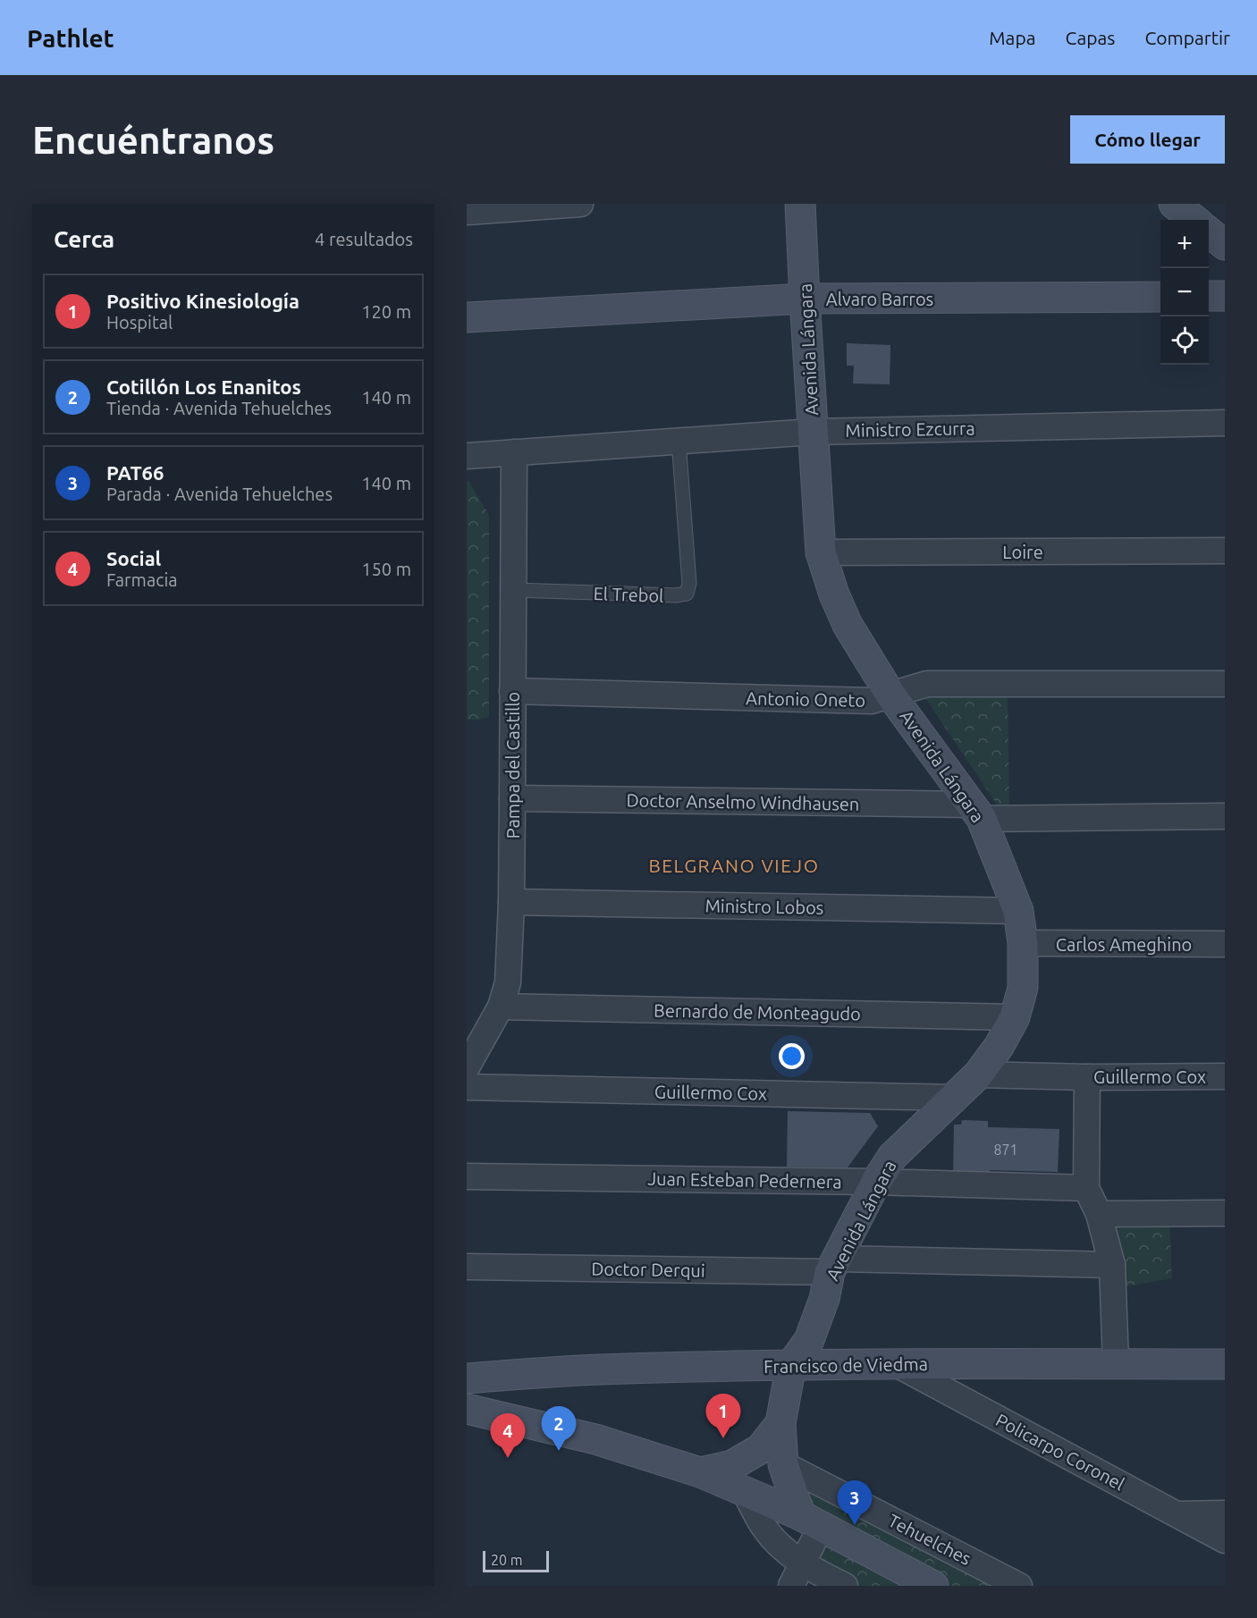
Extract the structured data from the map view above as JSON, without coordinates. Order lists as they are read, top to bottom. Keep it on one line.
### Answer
{"streets":{"street":["Alvaro Barros","Avenida Lángara","Ministro Ezcurra","Loire","Antonio Oneto","Pampa del Castillo","Doctor Anselmo Windhausen","Ministro Lobos","Carlos Ameghino","Bernardo de Monteagudo","Guillermo Cox","Juan Esteban Pedernera","Doctor Derqui","Francisco de Viedma","Policarpo Coronel","Tehuelches"],"lane":["El Trebol"]},"crossings":[["Alvaro Barros","Avenida Lángara"],["Avenida Lángara","Ministro Ezcurra"],["Avenida Lángara","Loire"],["Avenida Lángara","Antonio Oneto"],["Avenida Lángara","Doctor Anselmo Windhausen"],["Avenida Lángara","Ministro Lobos"],["Avenida Lángara","Carlos Ameghino"],["Avenida Lángara","Bernardo de Monteagudo"],["Avenida Lángara","Guillermo Cox"],["Avenida Lángara","Juan Esteban Pedernera"],["Avenida Lángara","Doctor Derqui"],["Avenida Lángara","Francisco de Viedma"],["Ministro Ezcurra","El Trebol"],["Ministro Ezcurra","Pampa del Castillo"],["El Trebol","Pampa del Castillo"],["Antonio Oneto","Pampa del Castillo"],["Pampa del Castillo","Doctor Anselmo Windhausen"],["Pampa del Castillo","Ministro Lobos"],["Pampa del Castillo","Bernardo de Monteagudo"],["Francisco de Viedma","Policarpo Coronel"]],"districts":["BELGRANO VIEJO"],"house_numbers":["871"],"scale_bar":"20 m","page":{"header":"Pathlet","nav":["Mapa","Capas","Compartir"],"buttons":"Cómo llegar","title":"Encuéntranos","heading":["Cerca","4 resultados"],"map_buttons":["+","−"],"list":[{"mark":"1","name":"Positivo Kinesiología","note":"Hospital","value":"120 m"},{"mark":"2","name":"Cotillón Los Enanitos","note":"Tienda · Avenida Tehuelches","value":"140 m"},{"mark":"3","name":"PAT66","note":"Parada · Avenida Tehuelches","value":"140 m"},{"mark":"4","name":"Social","note":"Farmacia","value":"150 m"}],"pins":["1","2","4","3"],"scale":"20 m"}}
